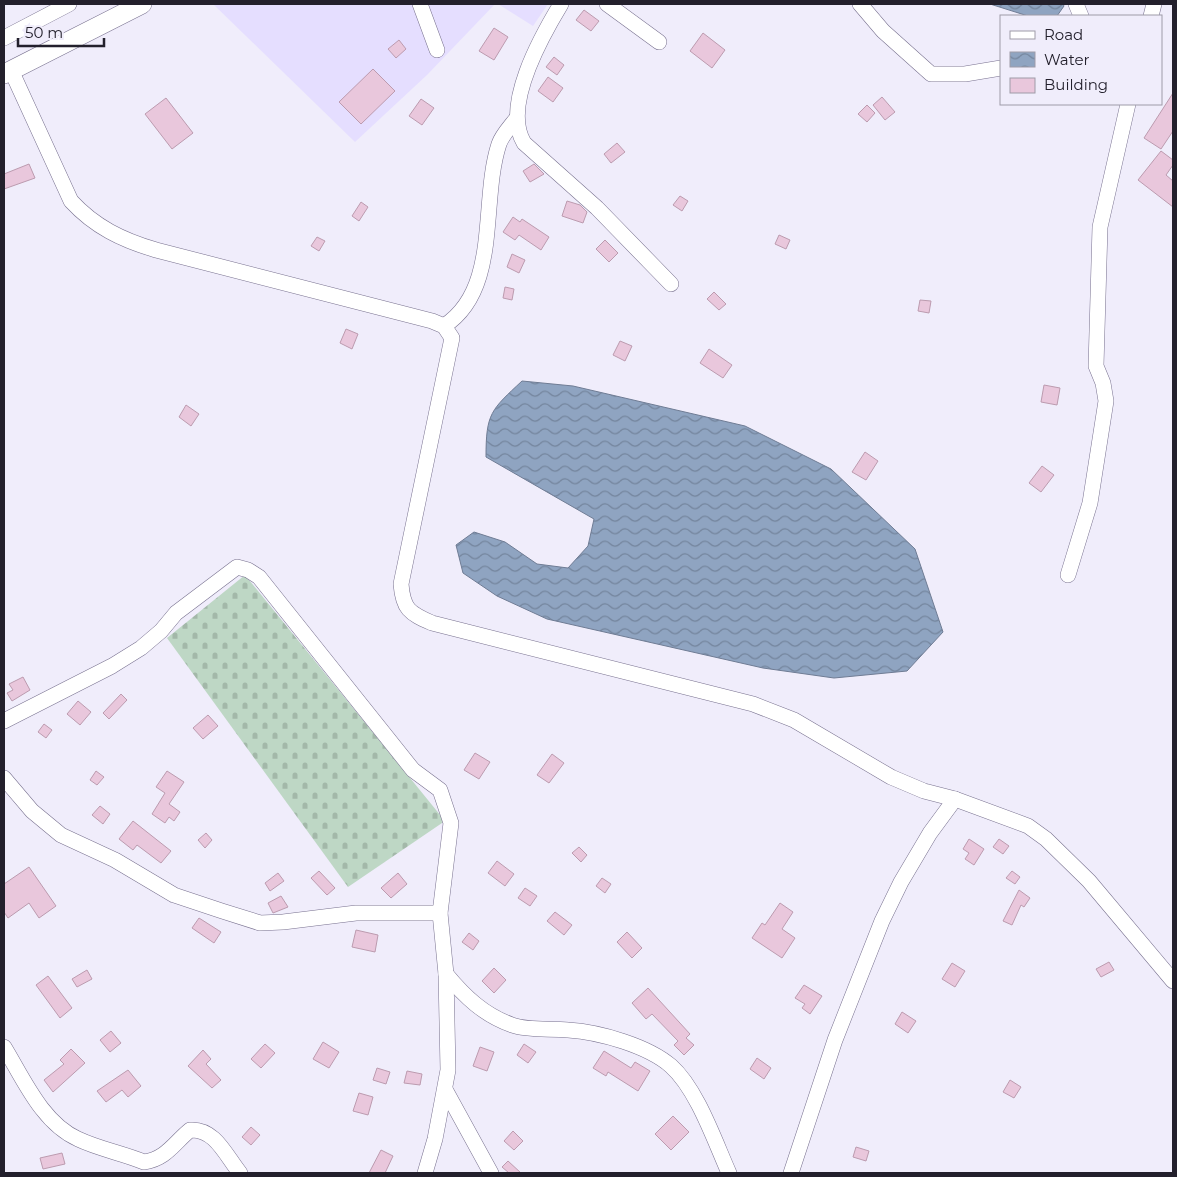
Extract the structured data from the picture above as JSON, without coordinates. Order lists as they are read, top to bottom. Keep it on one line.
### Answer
{"legend":["Road","Water","Building"],"scale_bar":"50 m"}
